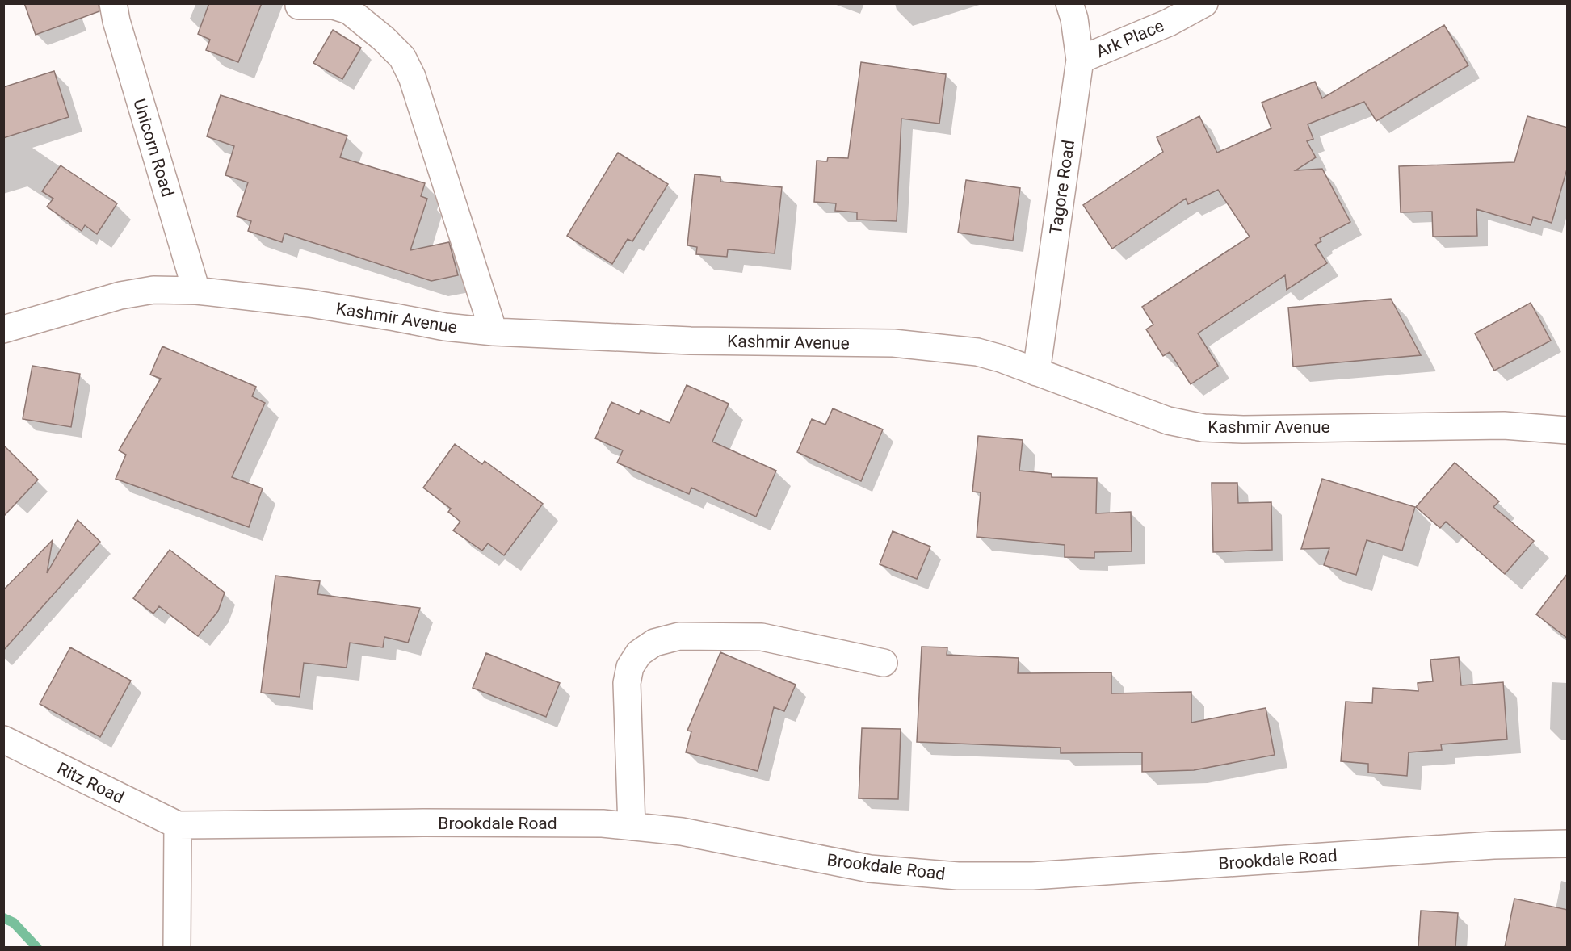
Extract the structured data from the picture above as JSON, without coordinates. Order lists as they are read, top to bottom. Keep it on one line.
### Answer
{"streets":{"street":["Ark Place","Unicorn Road","Tagore Road","Kashmir Avenue","Ritz Road","Brookdale Road"]},"crossings":[["Ark Place","Tagore Road"],["Unicorn Road","Kashmir Avenue"],["Tagore Road","Kashmir Avenue"],["Ritz Road","Brookdale Road"]]}
